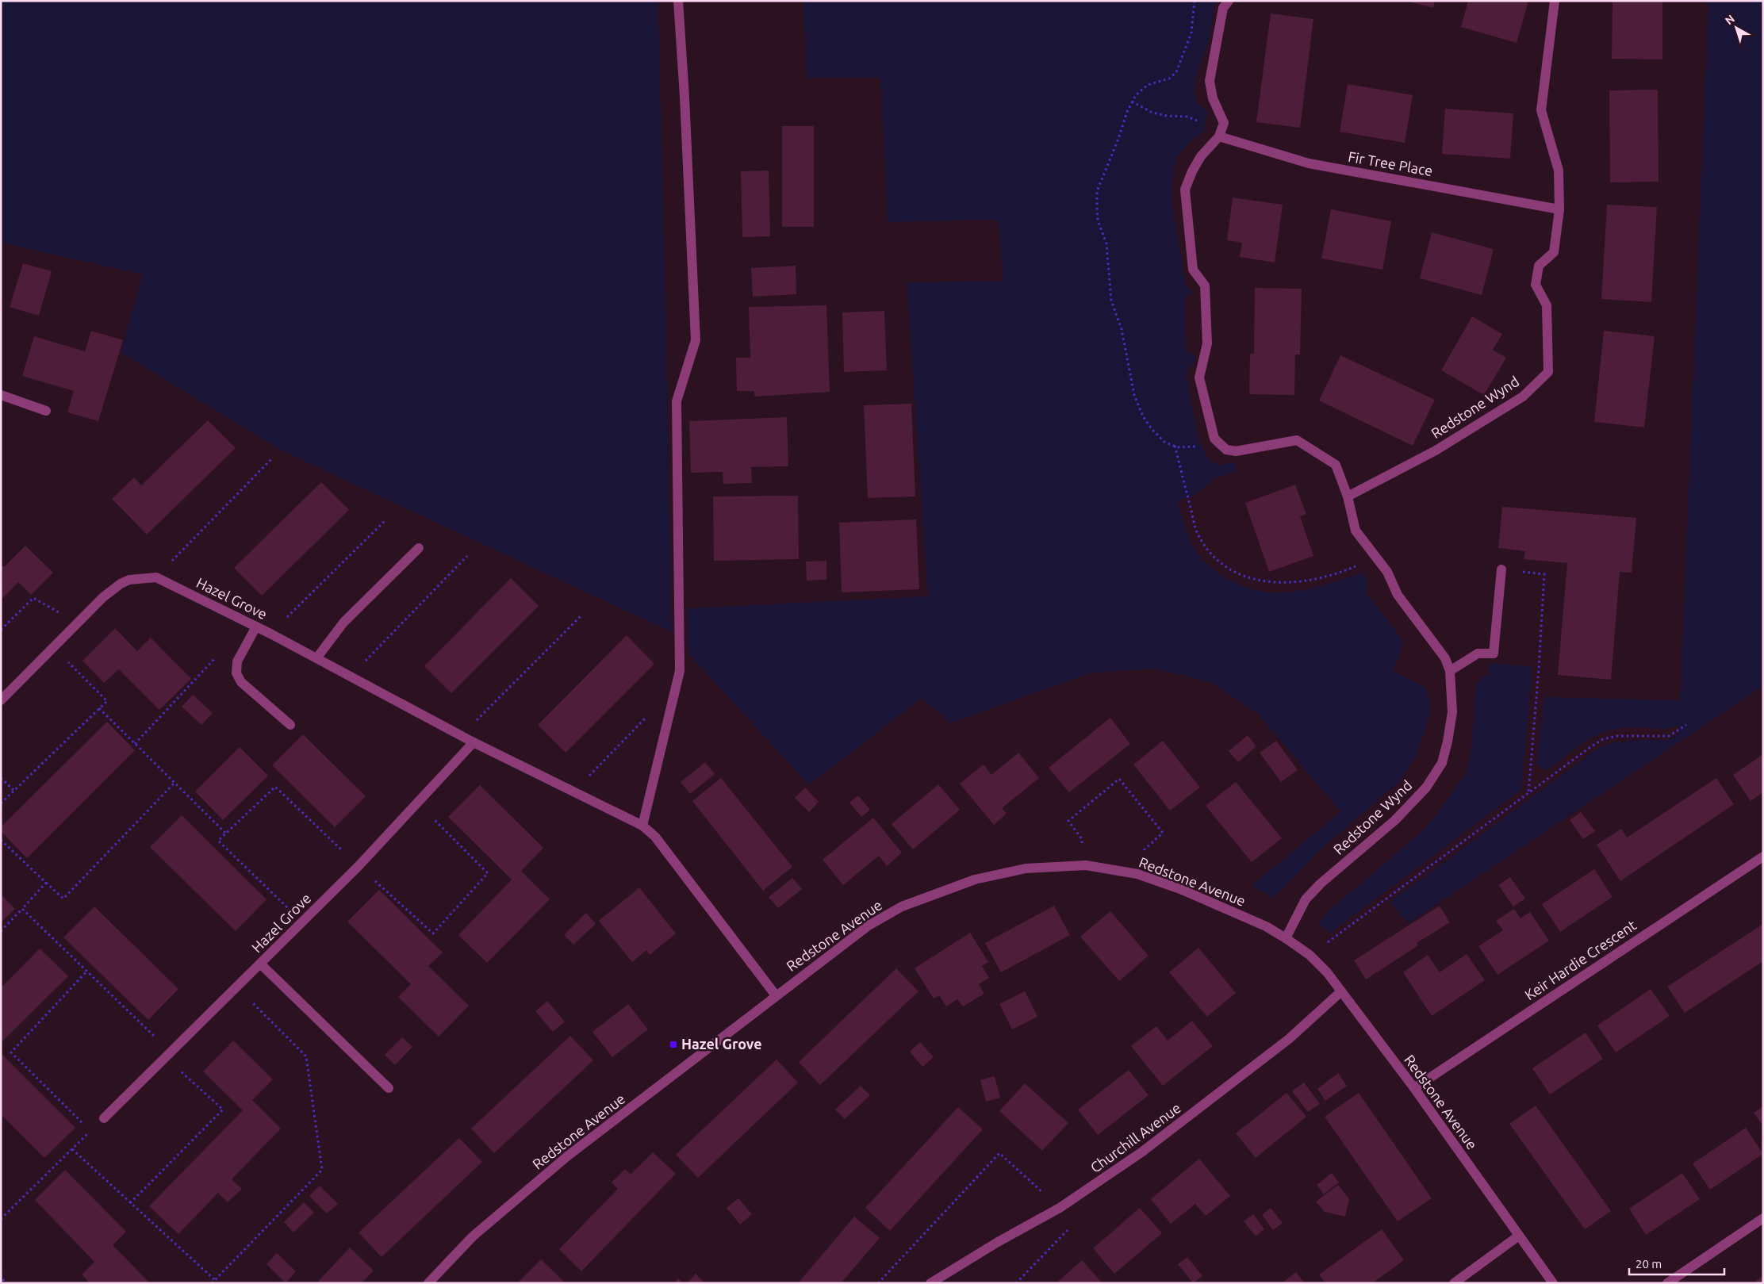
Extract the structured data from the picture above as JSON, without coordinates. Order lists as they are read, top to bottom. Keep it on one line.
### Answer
{"streets":{"street":["Fir Tree Place","Redstone Wynd","Hazel Grove","Redstone Avenue","Keir Hardie Crescent","Churchill Avenue"]},"crossings":[["Fir Tree Place","Redstone Wynd"],["Redstone Wynd","Redstone Avenue"],["Hazel Grove","Redstone Avenue"],["Redstone Avenue","Keir Hardie Crescent"],["Redstone Avenue","Churchill Avenue"]],"places":{"transit":["Hazel Grove"]},"scale_bar":"20 m","north":"top left"}
